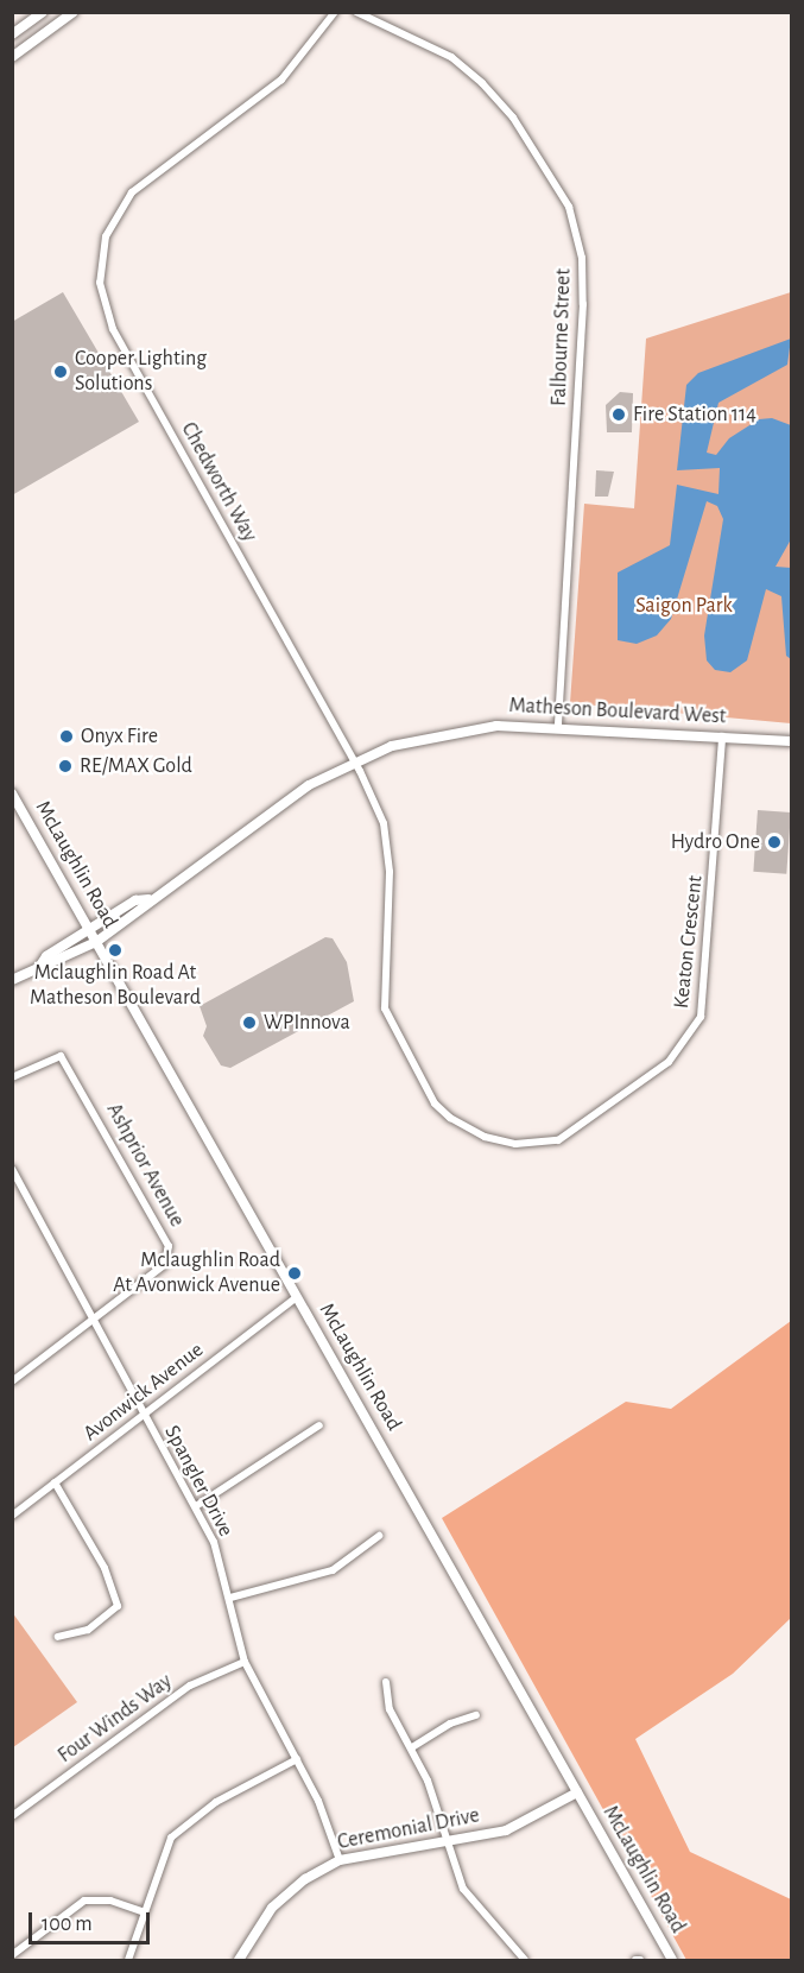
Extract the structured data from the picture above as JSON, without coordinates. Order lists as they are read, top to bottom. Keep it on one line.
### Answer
{"streets":{"street":["Falbourne Street","Chedworth Way","Matheson Boulevard West","McLaughlin Road","Keaton Crescent","Ashprior Avenue","Avonwick Avenue","Spangler Drive","Four Winds Way","Ceremonial Drive"]},"crossings":[["Falbourne Street","Matheson Boulevard West"],["Chedworth Way","Matheson Boulevard West"],["Chedworth Way","Keaton Crescent"],["Matheson Boulevard West","McLaughlin Road"],["Matheson Boulevard West","Keaton Crescent"],["McLaughlin Road","Avonwick Avenue"],["McLaughlin Road","Ceremonial Drive"],["Ashprior Avenue","Spangler Drive"],["Avonwick Avenue","Spangler Drive"],["Spangler Drive","Four Winds Way"],["Spangler Drive","Ceremonial Drive"]],"parks":["Saigon Park"],"places":["Cooper Lighting Solutions","Fire Station 114","Onyx Fire","RE/MAX Gold","Hydro One","Mclaughlin Road At Matheson Boulevard","WPInnova","Mclaughlin Road At Avonwick Avenue"],"scale_bar":"100 m"}
